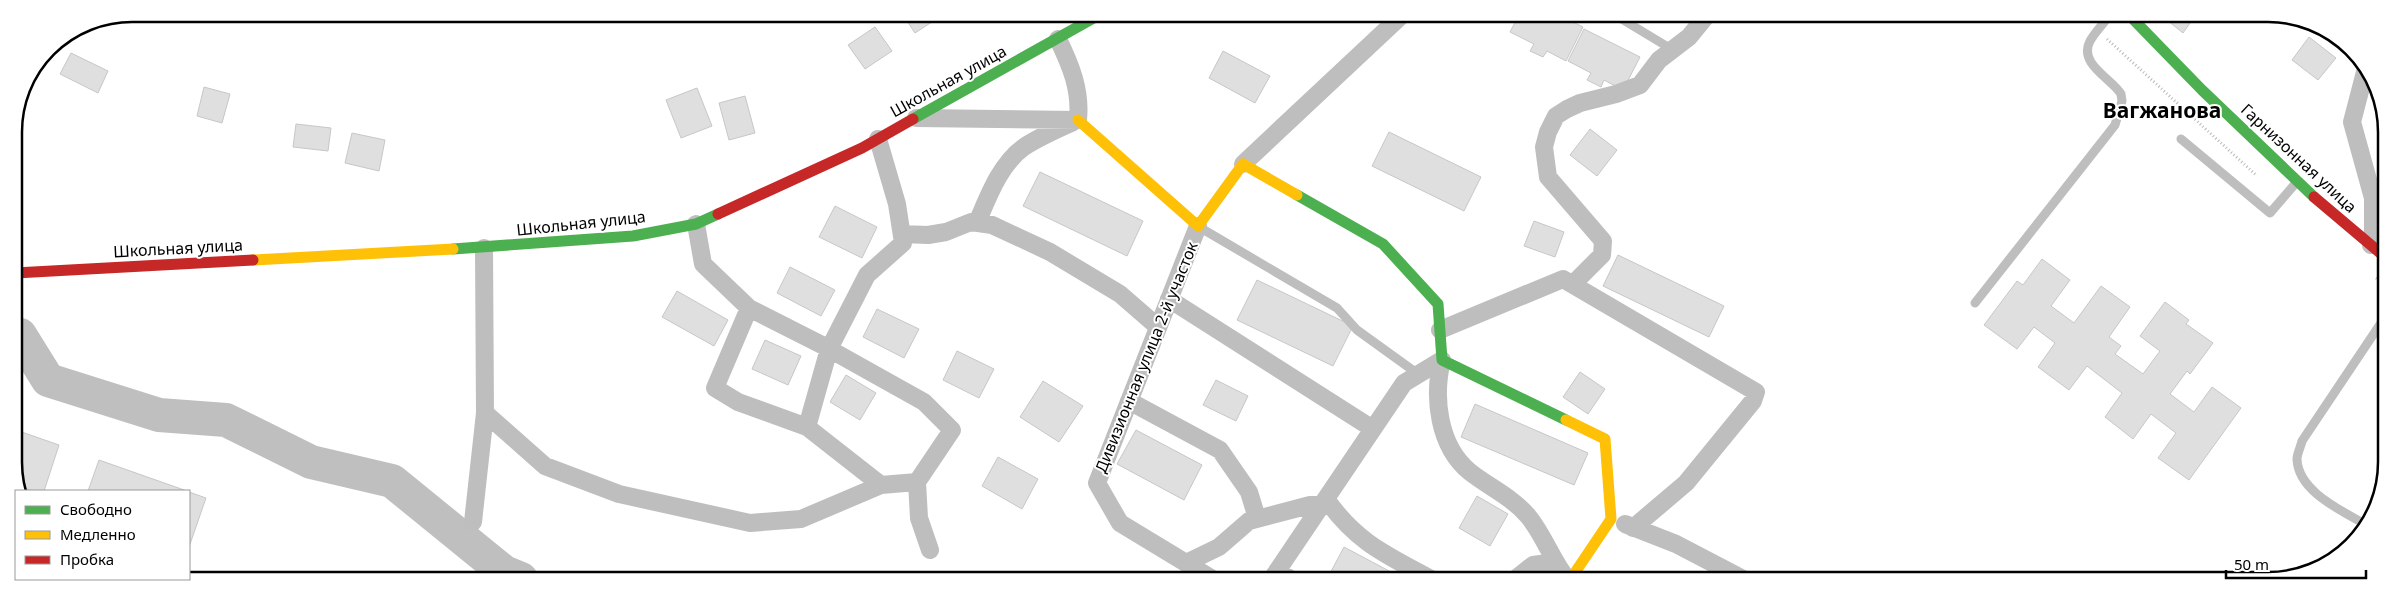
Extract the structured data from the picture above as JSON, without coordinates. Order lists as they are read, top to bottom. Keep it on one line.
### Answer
{"streets":{"street":["Школьная улица","Гарнизонная улица","Дивизионная улица 2-й участок"]},"districts":["Вагжанова"],"legend":["Свободно","Медленно","Пробка"],"scale_bar":"50 m"}
